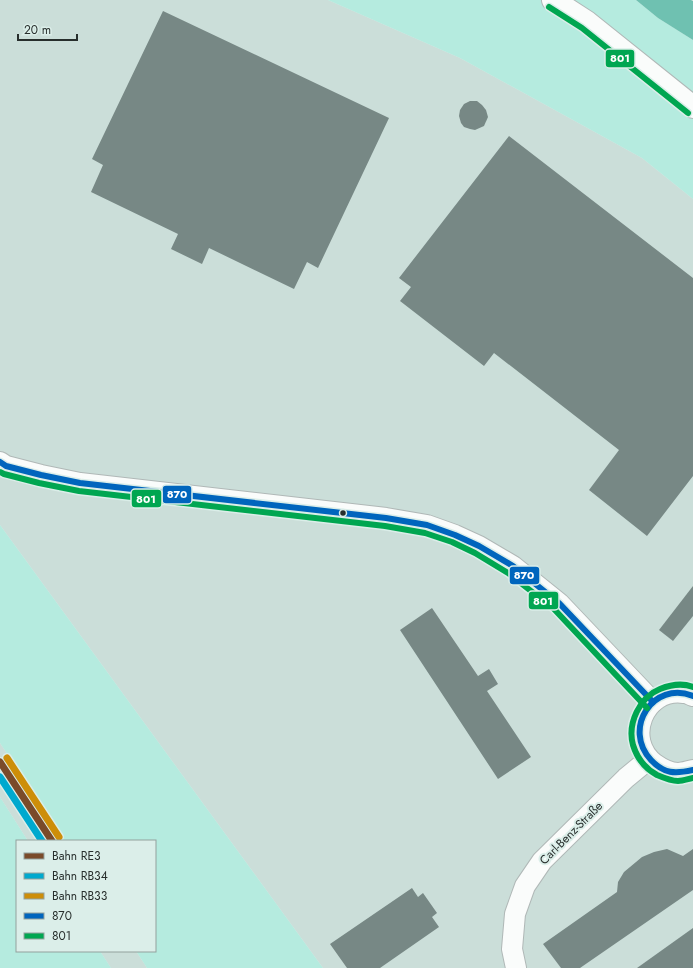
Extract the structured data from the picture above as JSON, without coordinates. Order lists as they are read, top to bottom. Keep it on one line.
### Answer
{"streets":{"street":["Carl-Benz-Straße"]},"lines":["transit line 801","transit line 870","rail line RB33","rail line RE3","rail line RB34"],"legend":["Bahn RE3","Bahn RB34","Bahn RB33","870","801"],"scale_bar":"20 m"}
